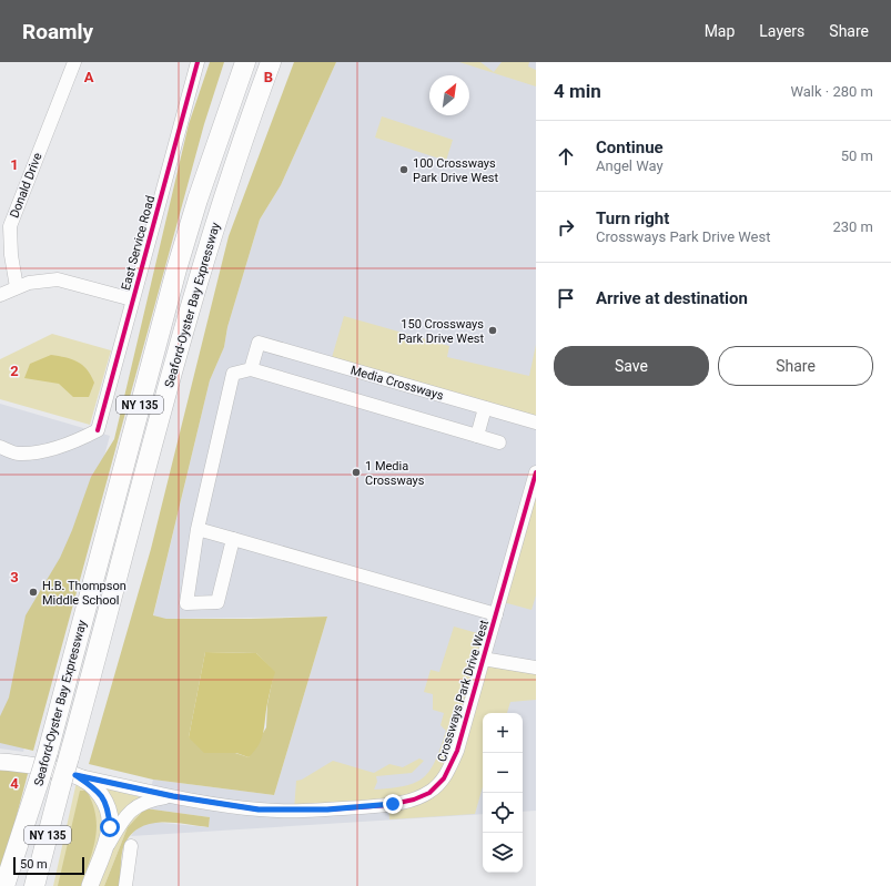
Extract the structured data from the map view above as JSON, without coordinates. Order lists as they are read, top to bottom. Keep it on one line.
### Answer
{"streets":{"highway":["Seaford-Oyster Bay Expressway","NY 135"],"street":["Donald Drive","East Service Road","Media Crossways","Crossways Park Drive West"]},"crossings":[["Seaford-Oyster Bay Expressway","Crossways Park Drive West"]],"places":["100 Crossways Park Drive West","150 Crossways Park Drive West","1 Media Crossways","H.B. Thompson Middle School"],"scale_bar":"50 m","north":"top right","page":{"header":"Roamly","nav":["Map","Layers","Share"],"heading":["4 min","Walk · 280 m"],"list":[["Continue","Angel Way","50 m"],["Turn right","Crossways Park Drive West","230 m"],"Arrive at destination"],"buttons":["Save","Share"],"map_buttons":["+","−"],"scale":"50 m"},"grid":{"columns":["A","B"],"rows":["1","2","3","4"]}}
